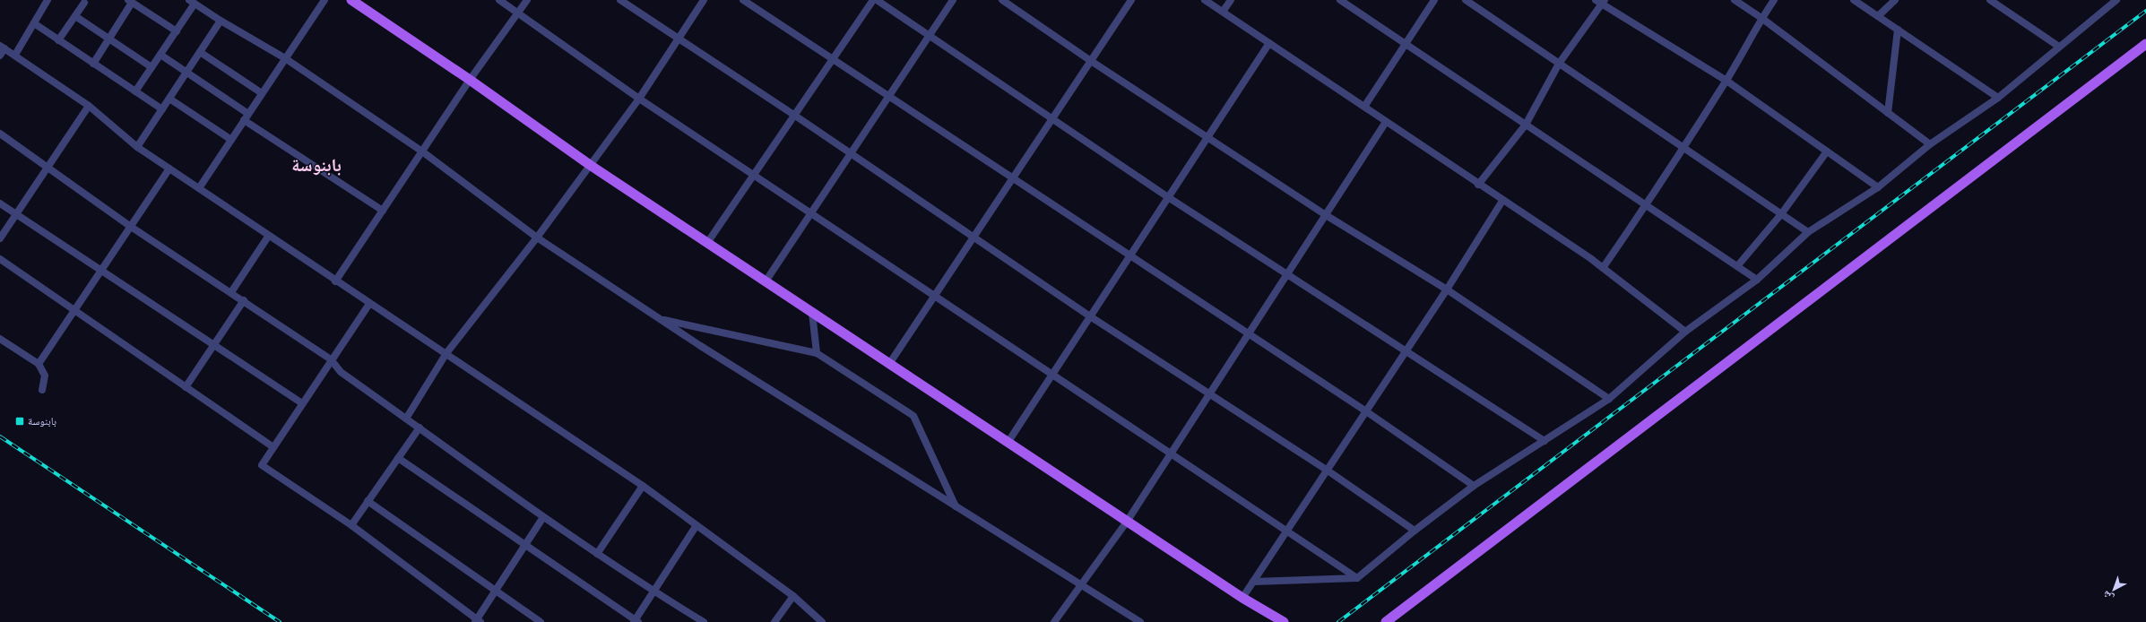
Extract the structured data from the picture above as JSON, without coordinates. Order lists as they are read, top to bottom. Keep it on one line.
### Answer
{"districts":["بابنوسة"],"places":{"transit":["بابنوسة"]},"north":"bottom left"}
